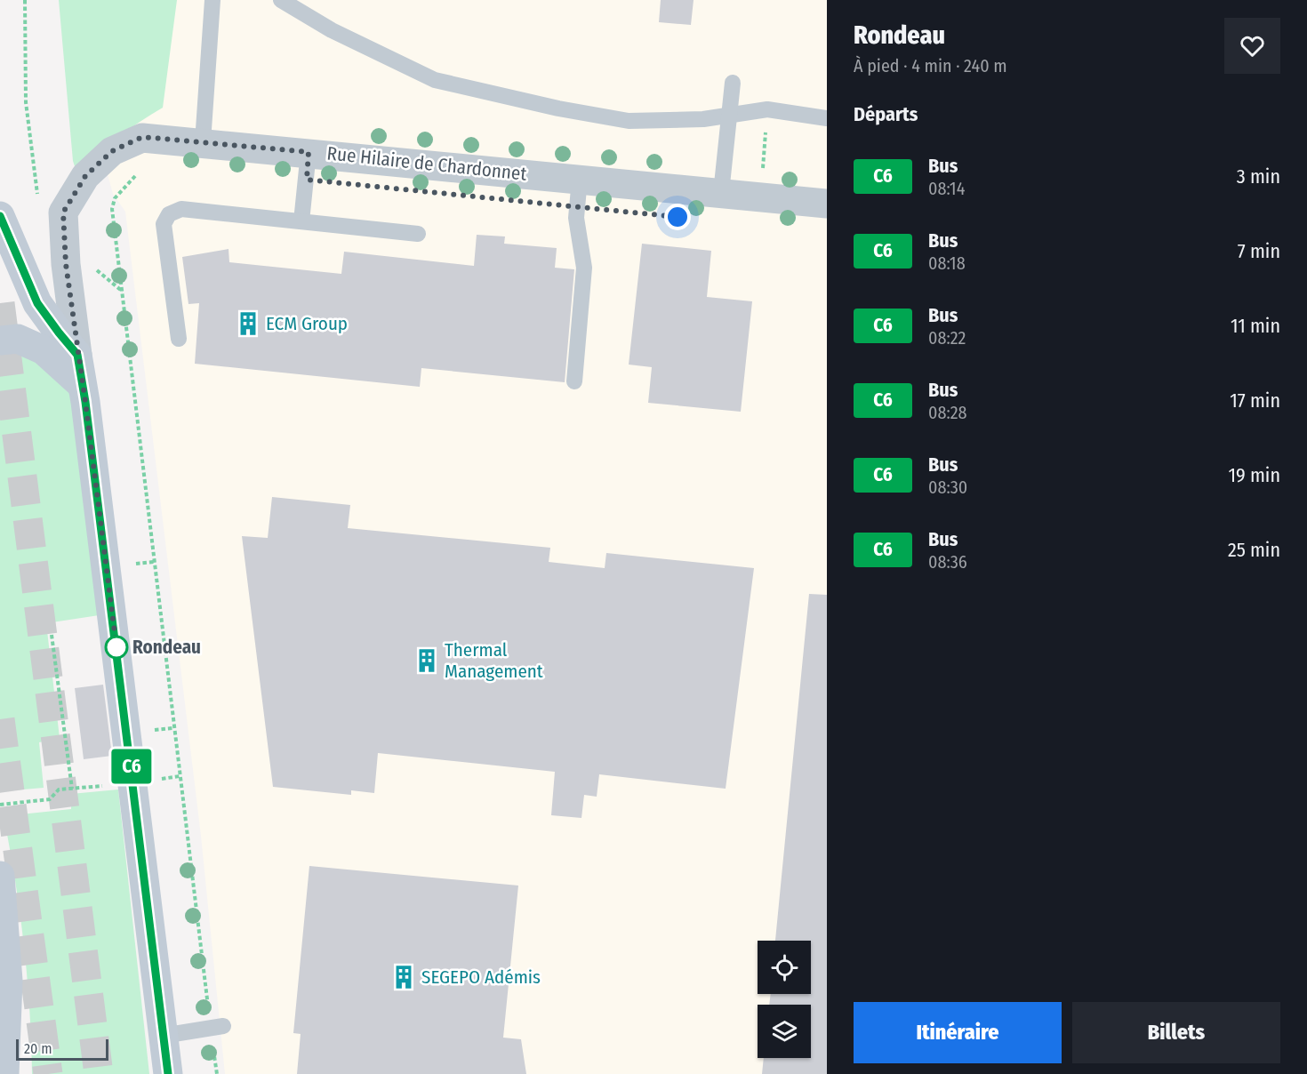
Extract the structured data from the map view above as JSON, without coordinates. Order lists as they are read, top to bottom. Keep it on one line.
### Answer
{"streets":{"main road":["Rue Hilaire de Chardonnet"]},"places":{"building":["ECM Group","Thermal Management","SEGEPO Adémis"],"other":["Rondeau"]},"lines":["bus line C6"],"scale_bar":"20 m","page":{"on_map":"C6","heading":[["Rondeau","À pied · 4 min · 240 m"],"Départs"],"list":[{"mark":"C6","name":"Bus","note":"08:14","value":"3 min"},{"mark":"C6","name":"Bus","note":"08:18","value":"7 min"},{"mark":"C6","name":"Bus","note":"08:22","value":"11 min"},{"mark":"C6","name":"Bus","note":"08:28","value":"17 min"},{"mark":"C6","name":"Bus","note":"08:30","value":"19 min"},{"mark":"C6","name":"Bus","note":"08:36","value":"25 min"}],"buttons":["Itinéraire","Billets"],"scale":"20 m"}}
